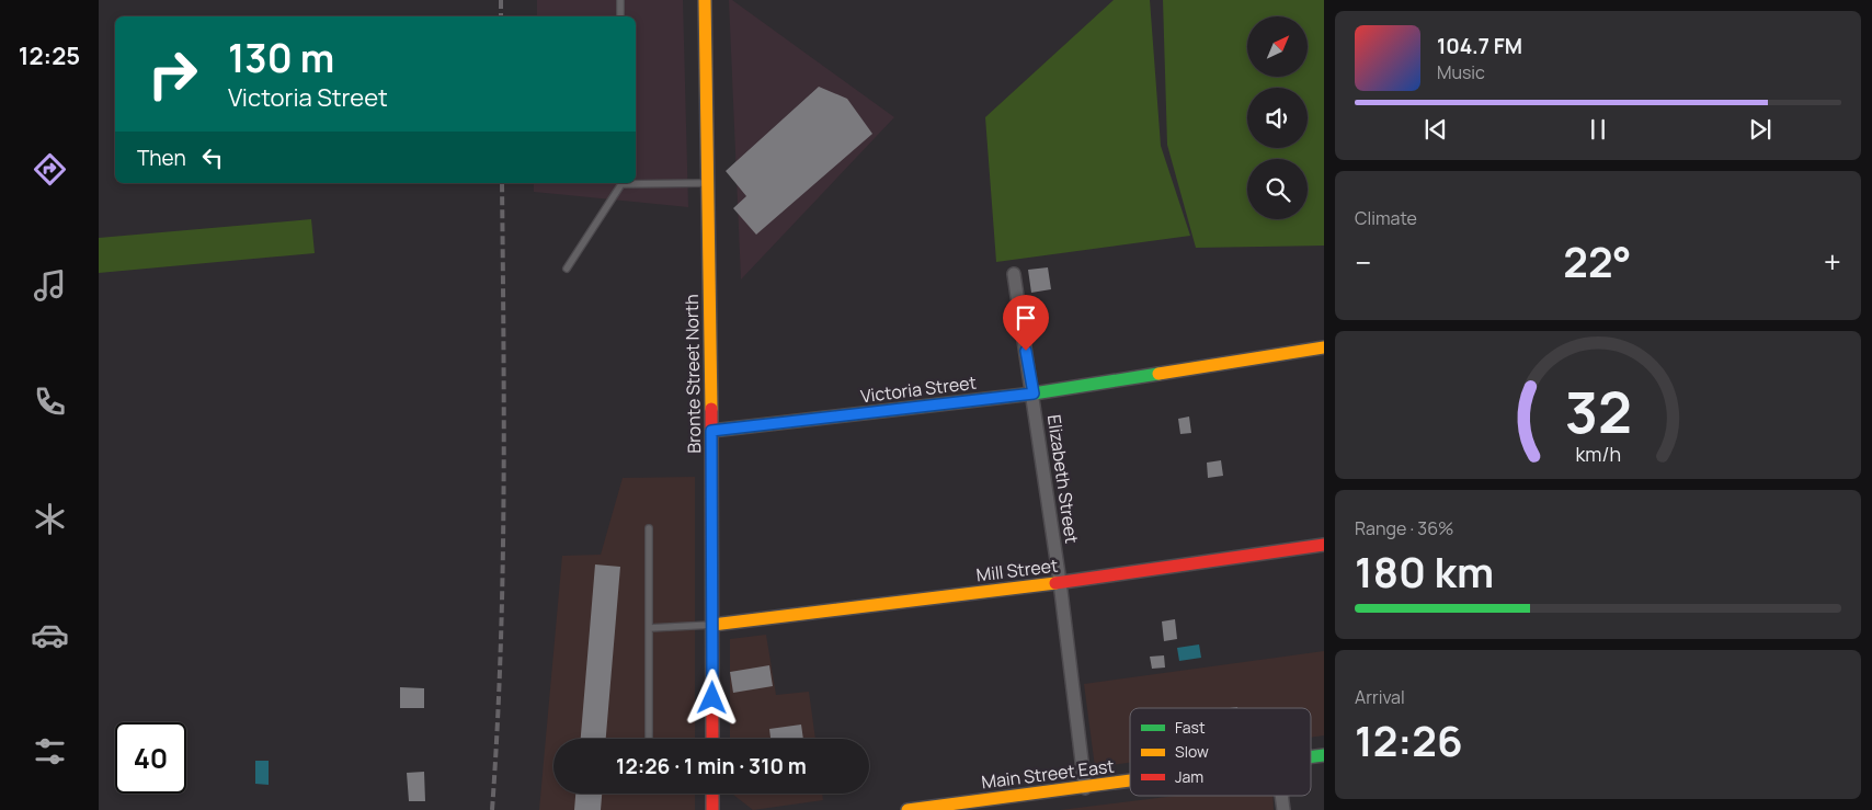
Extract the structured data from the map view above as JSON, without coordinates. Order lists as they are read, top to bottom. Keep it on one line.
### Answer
{"streets":{"street":["Bronte Street North","Victoria Street","Elizabeth Street","Mill Street","Main Street East"]},"crossings":[["Bronte Street North","Victoria Street"],["Bronte Street North","Mill Street"],["Victoria Street","Elizabeth Street"],["Elizabeth Street","Mill Street"],["Elizabeth Street","Main Street East"]],"legend":["Fast","Slow","Jam"],"north":"top right","page":{"tabs":"12:25","turn":["130 m","Victoria Street"],"song":["104.7 FM","Music"],"then":"Then","tile":["Climate",["Range · 36%","180 km"],["Arrival","12:26"]],"heat":["−","22°","+"],"limit":"40","trip":"12:26 · 1 min · 310 m","gauge":["32","km/h"]}}
